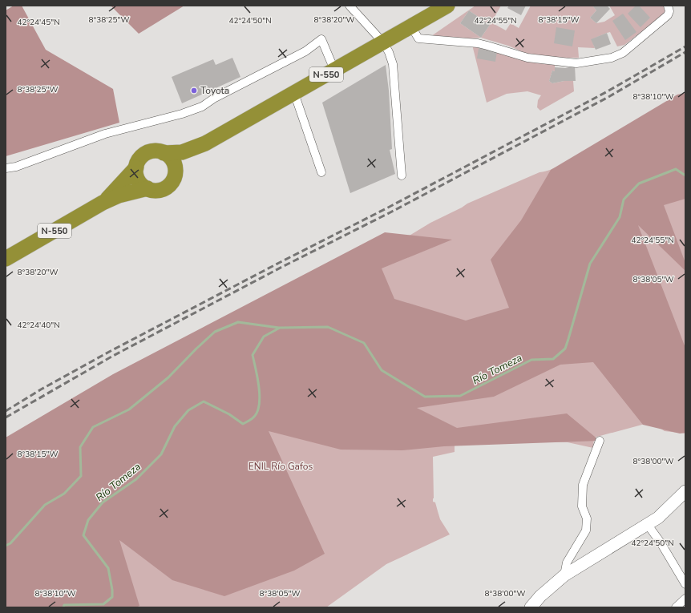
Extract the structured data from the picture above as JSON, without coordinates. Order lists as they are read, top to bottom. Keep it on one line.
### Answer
{"streets":{"highway":["N-550"]},"water":["Río Tomeza"],"parks":["ENIL Río Gafos"],"places":["Toyota"],"coordinates":["8°38'20\"W","8°38'15\"W","8°38'25\"W","42°24'50\"N","42°24'55\"N","42°24'45\"N","8°38'10\"W","8°38'05\"W","42°24'40\"N","8°38'00\"W"]}
